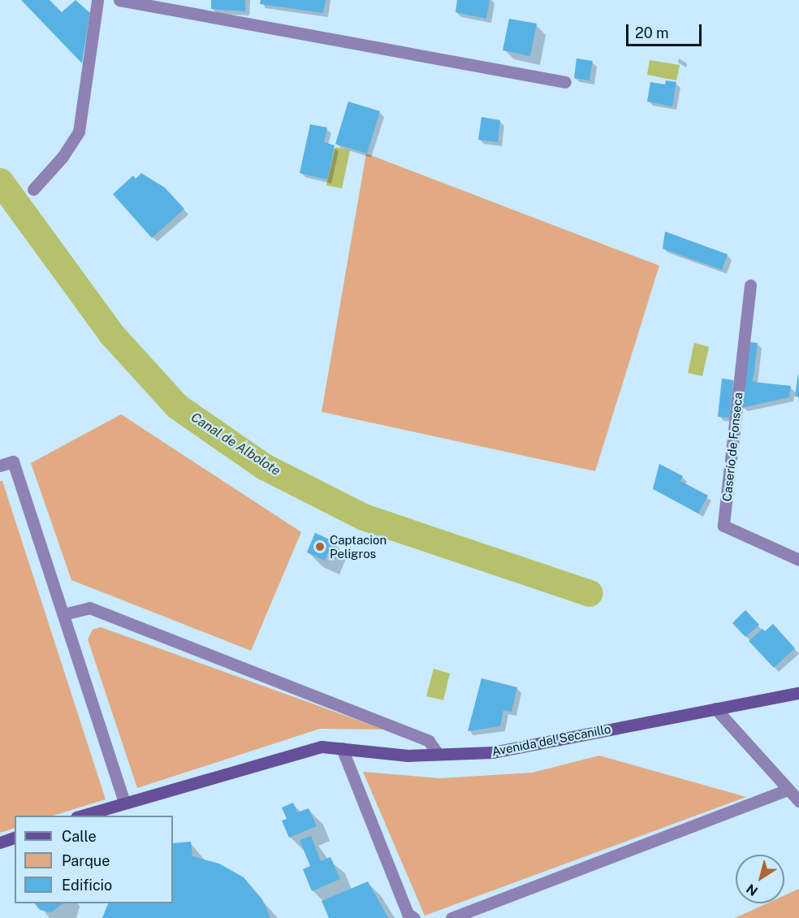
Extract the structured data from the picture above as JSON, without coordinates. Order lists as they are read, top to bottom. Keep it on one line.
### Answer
{"streets":{"street":["Caserío de Fonseca","Avenida del Secanillo"]},"water":["Canal de Albolote"],"places":["Captacion Peligros"],"legend":["Calle","Parque","Edificio"],"scale_bar":"20 m","north":"bottom left"}
